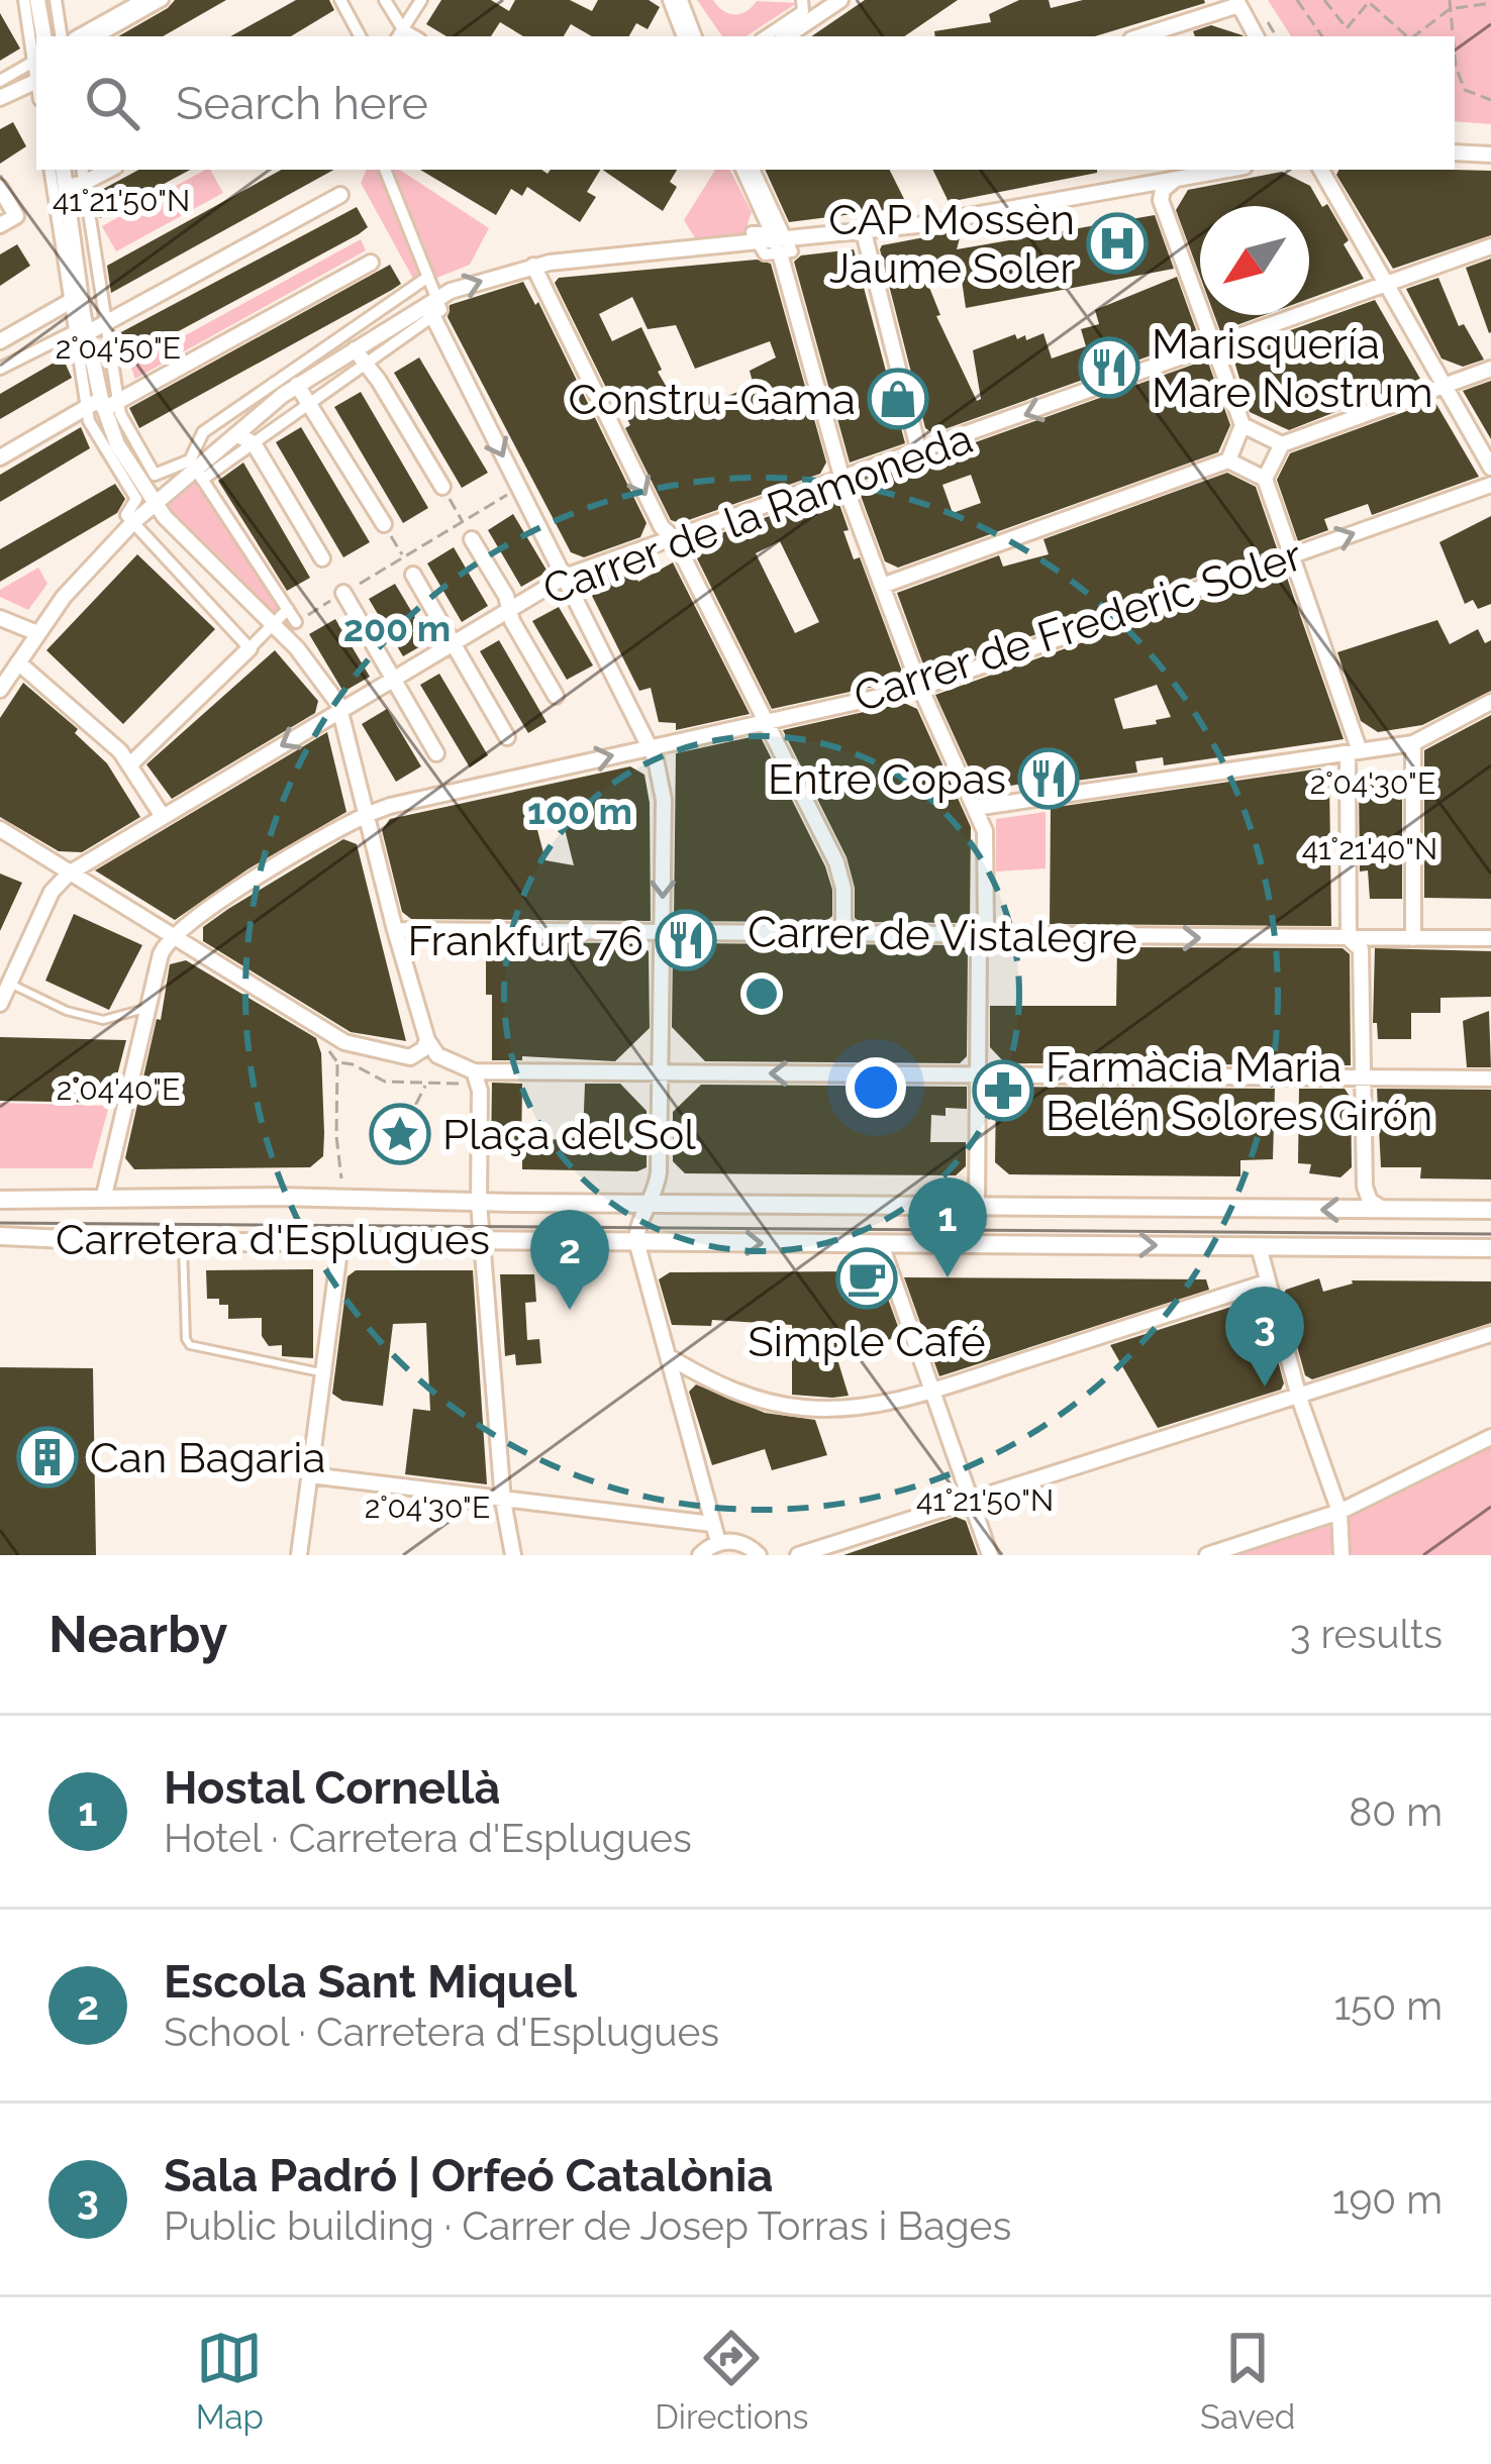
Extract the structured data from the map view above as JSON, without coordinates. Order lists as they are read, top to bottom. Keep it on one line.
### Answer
{"streets":{"street":["Carrer de la Ramoneda","Carrer de Frederic Soler","Carrer de Vistalegre","Carretera d'Esplugues"]},"places":{"hospital":["CAP Mossèn Jaume Soler"],"restaurant":["Marisquería Mare Nostrum","Entre Copas","Frankfurt 76"],"shop":["Constru-Gama"],"pharmacy":["Farmàcia Maria Belén Solores Girón"],"place":["Plaça del Sol"],"cafe":["Simple Café"],"building":["Can Bagaria"]},"north":"bottom left","page":{"search":"Search here","pins":["1","2","3"],"heading":["Nearby","3 results"],"list":[{"mark":"1","name":"Hostal Cornellà","note":"Hotel · Carretera d'Esplugues","value":"80 m"},{"mark":"2","name":"Escola Sant Miquel","note":"School · Carretera d'Esplugues","value":"150 m"},{"mark":"3","name":"Sala Padró | Orfeó Catalònia","note":"Public building · Carrer de Josep Torras i Bages","value":"190 m"}],"nav":["Map","Directions","Saved"]},"coordinates":["41°21'50\"N","2°04'50\"E","2°04'30\"E","41°21'40\"N","2°04'40\"E"],"rings":["200 m","100 m"]}
